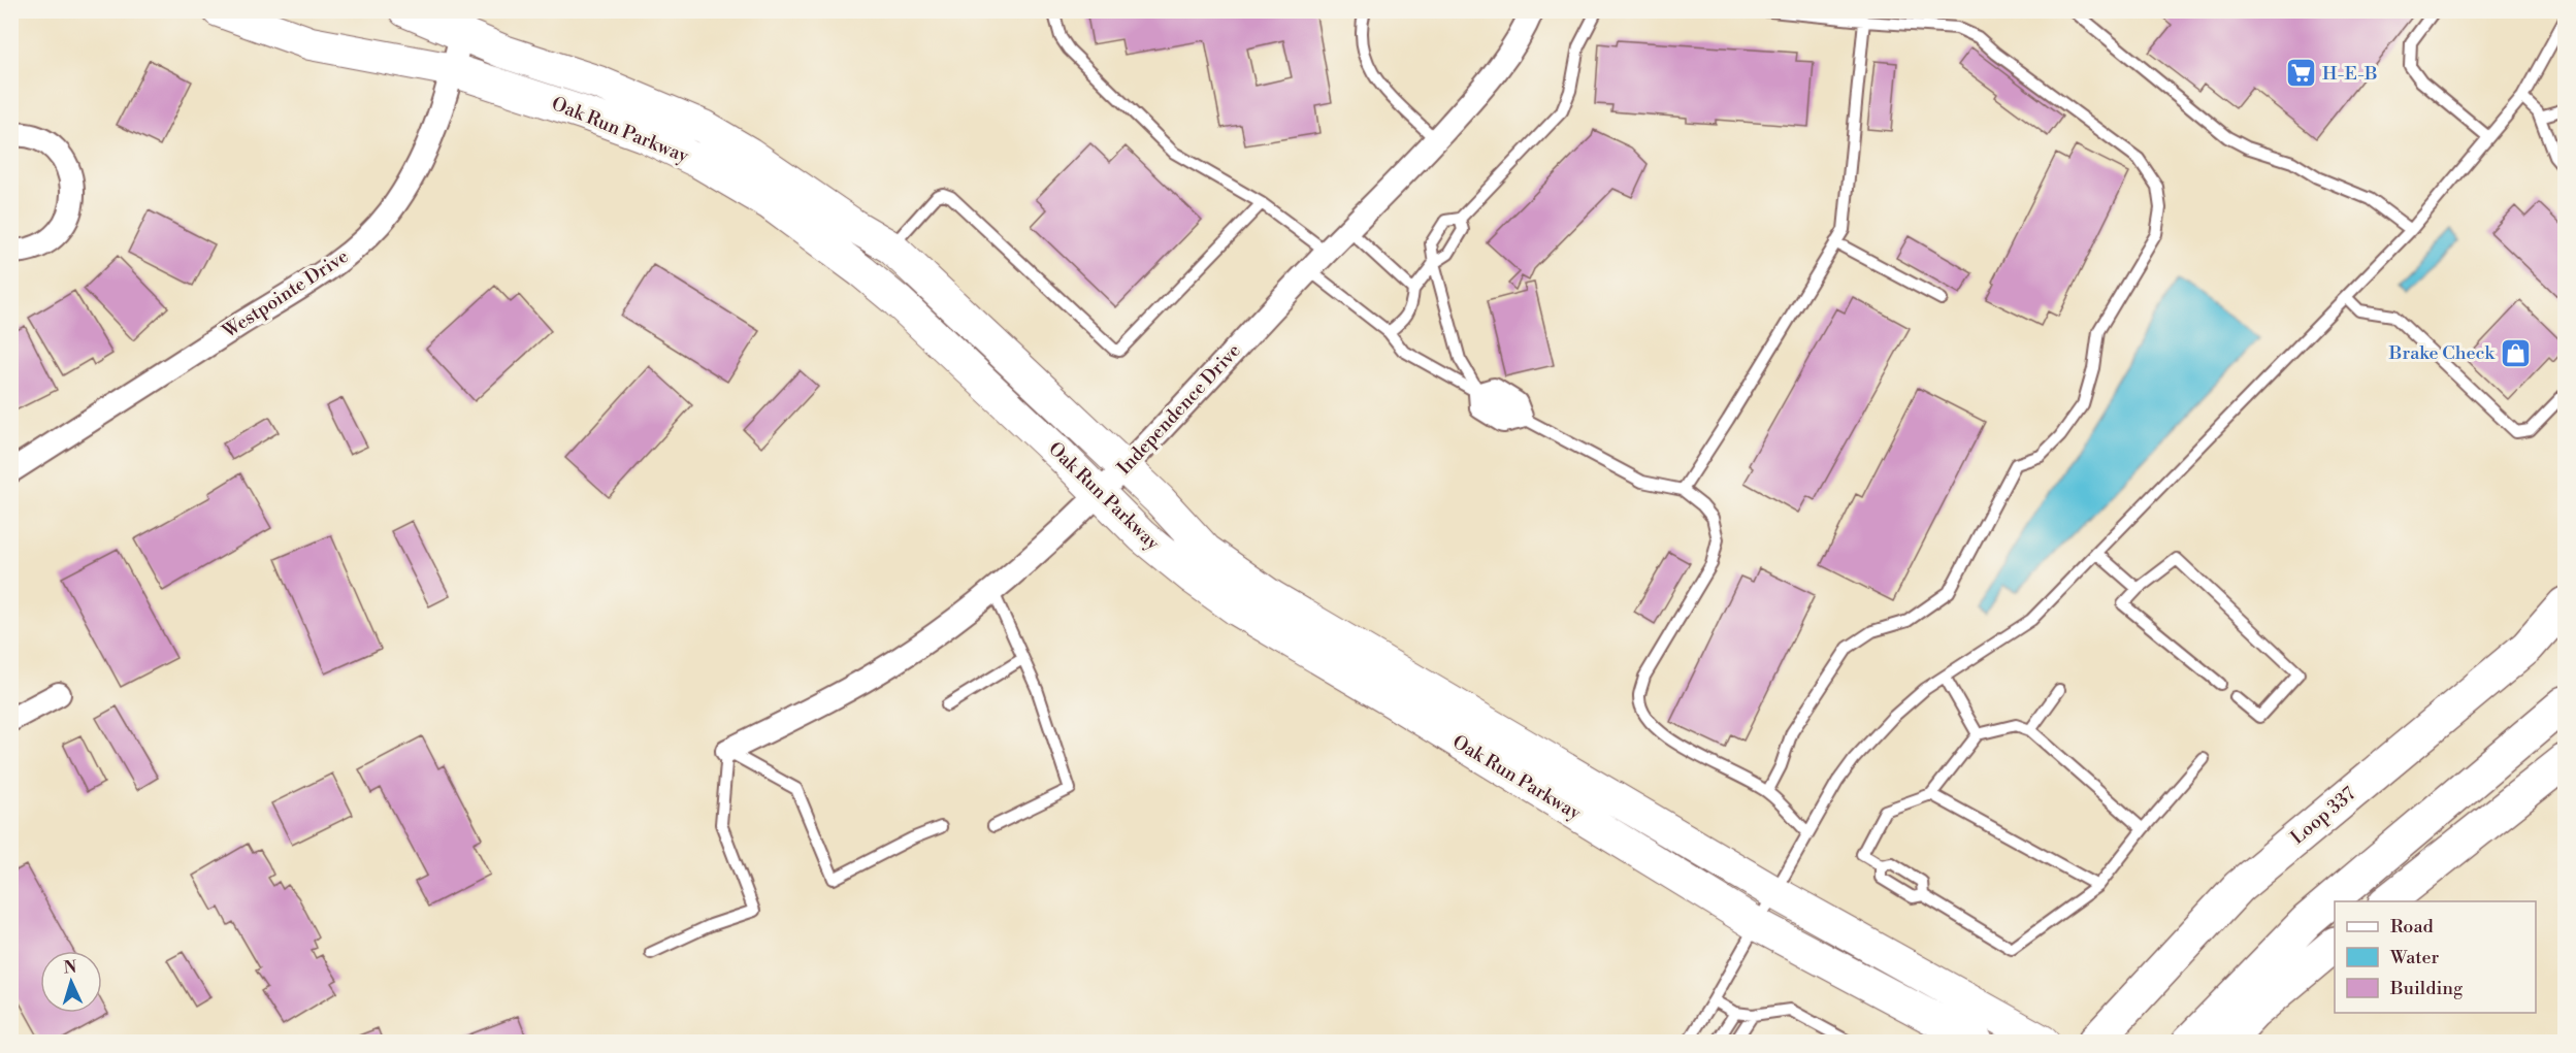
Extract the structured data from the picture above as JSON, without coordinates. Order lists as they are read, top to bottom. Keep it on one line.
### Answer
{"streets":{"main road":["Loop 337"],"street":["Oak Run Parkway","Westpointe Drive","Independence Drive"]},"crossings":[["Oak Run Parkway","Westpointe Drive"],["Oak Run Parkway","Independence Drive"]],"places":{"supermarket":["H-E-B"],"shop":["Brake Check"]},"legend":["Road","Water","Building"],"north":"top"}
